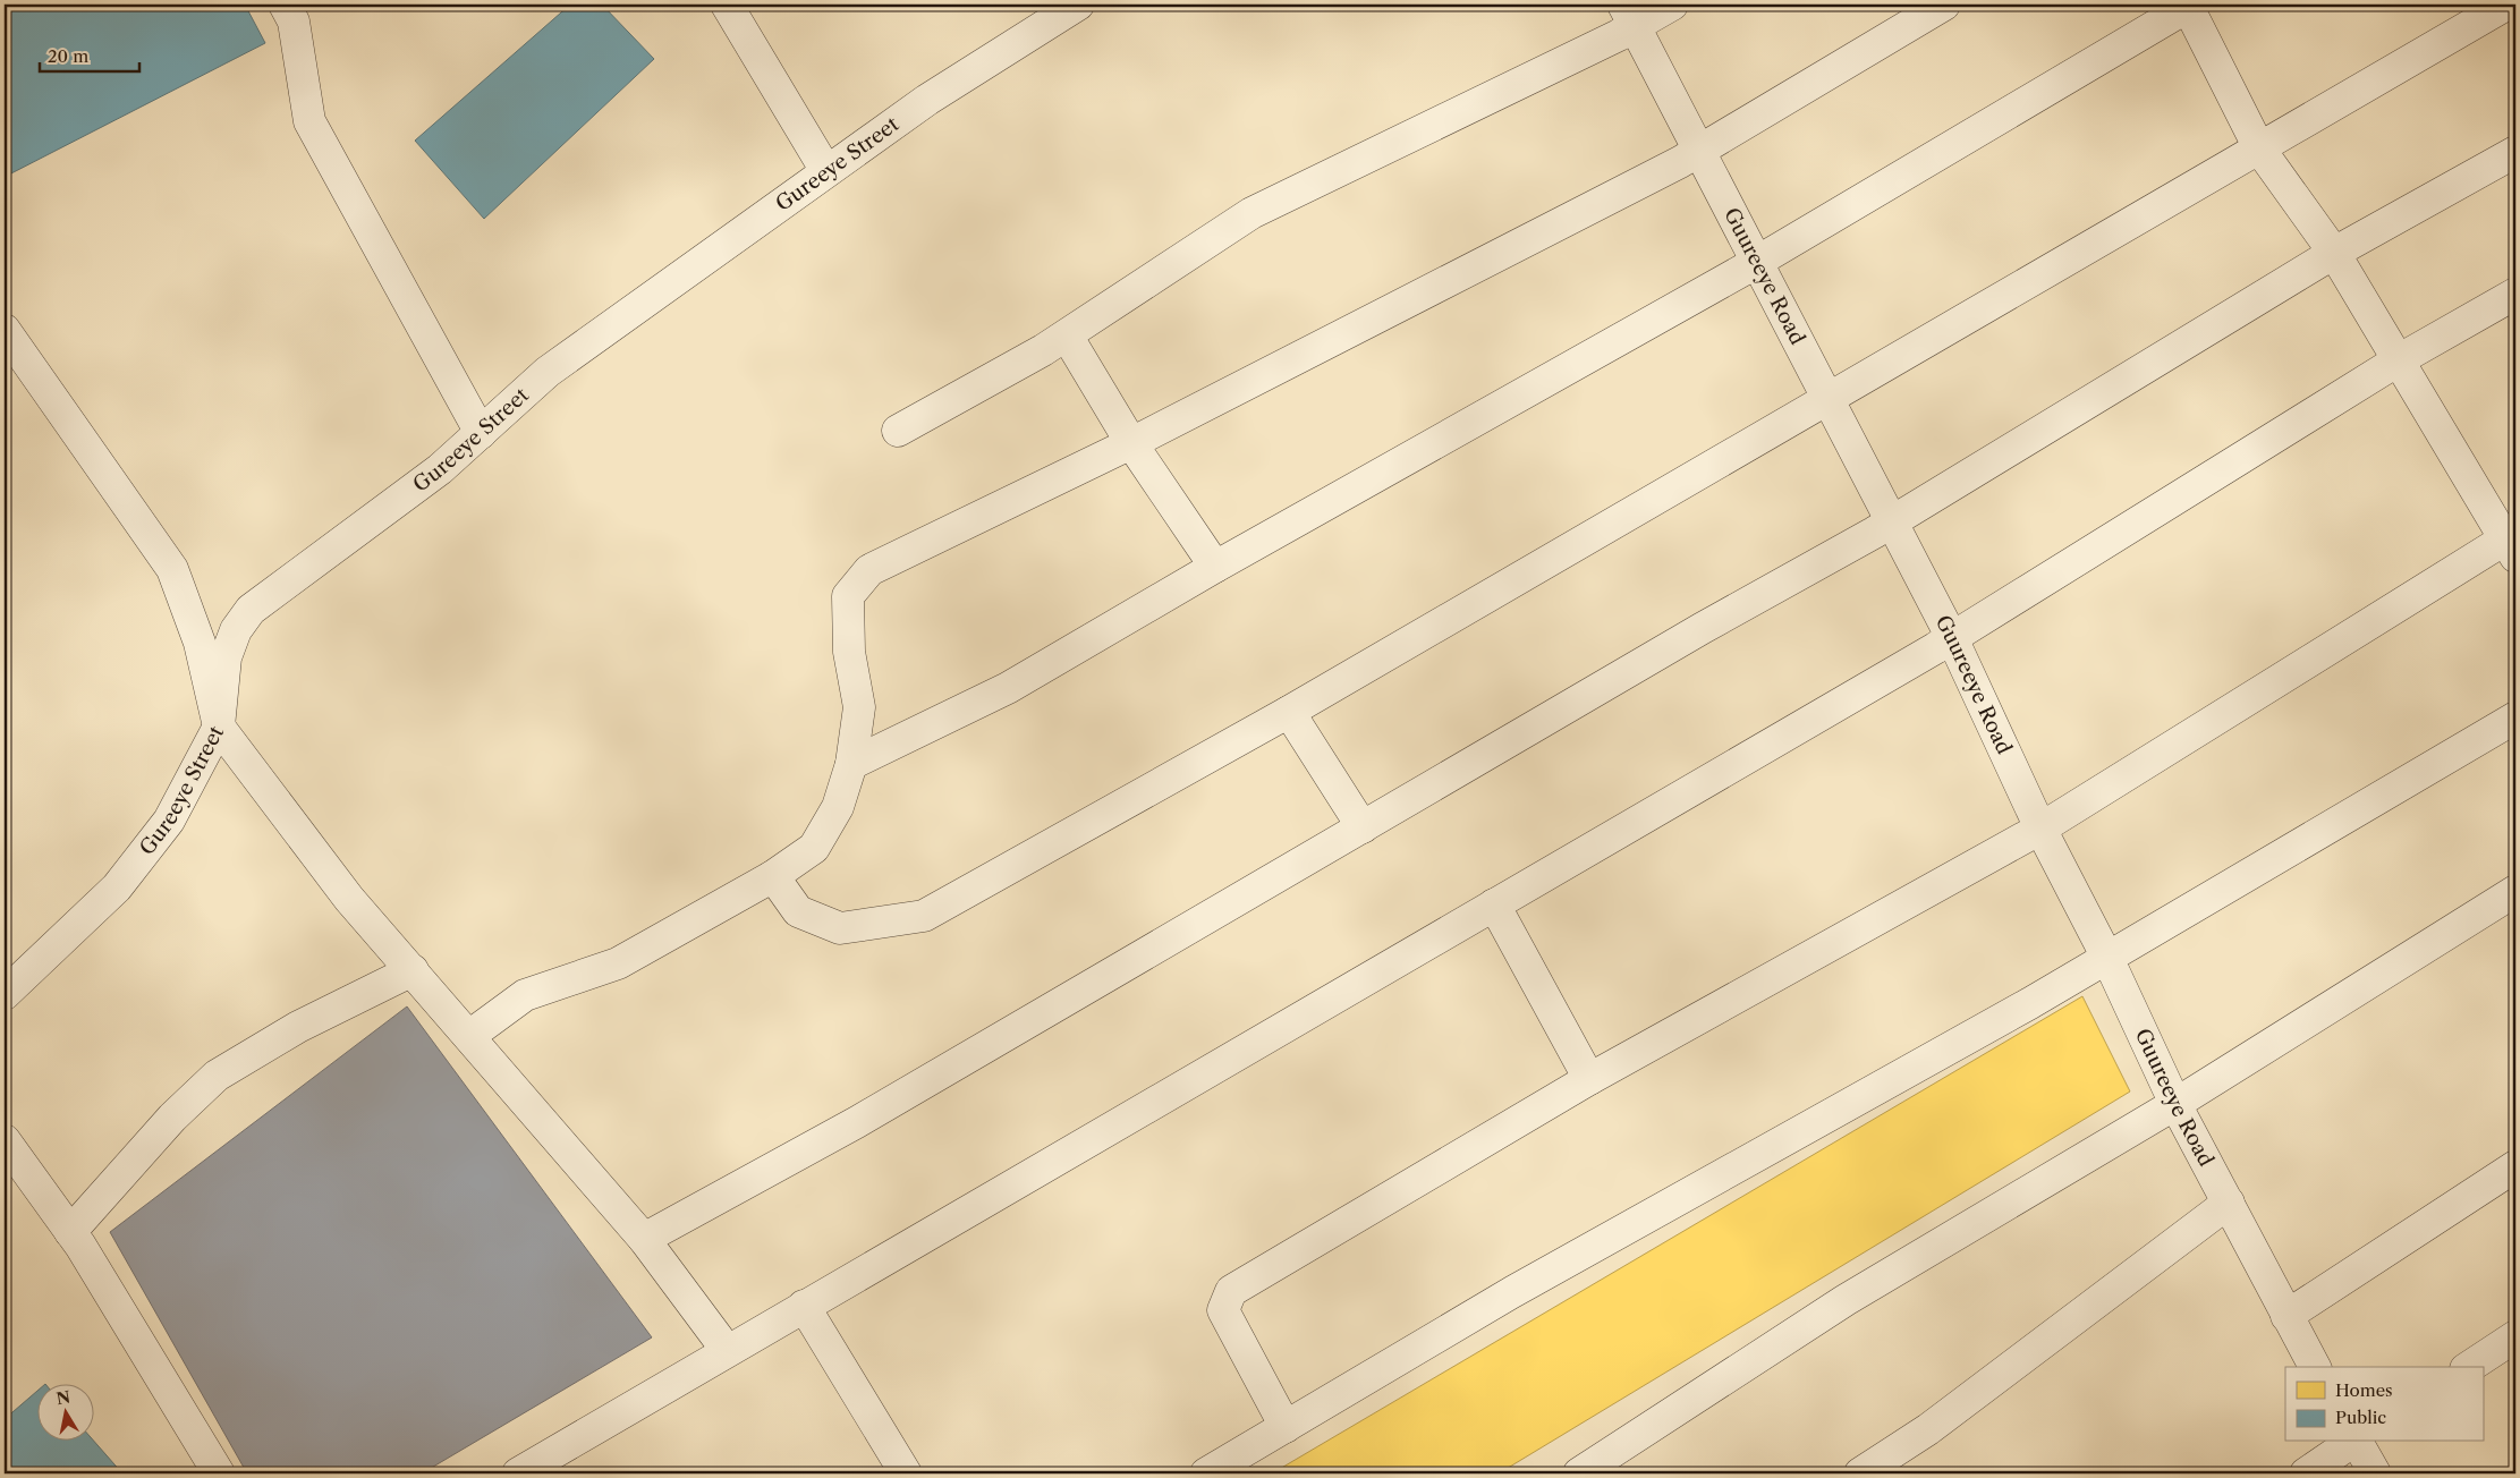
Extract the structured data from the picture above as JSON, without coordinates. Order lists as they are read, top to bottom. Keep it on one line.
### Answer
{"streets":{"street":["Gureeye Street","Guureeye Road"]},"legend":["Homes","Public"],"scale_bar":"20 m","north":"top"}
